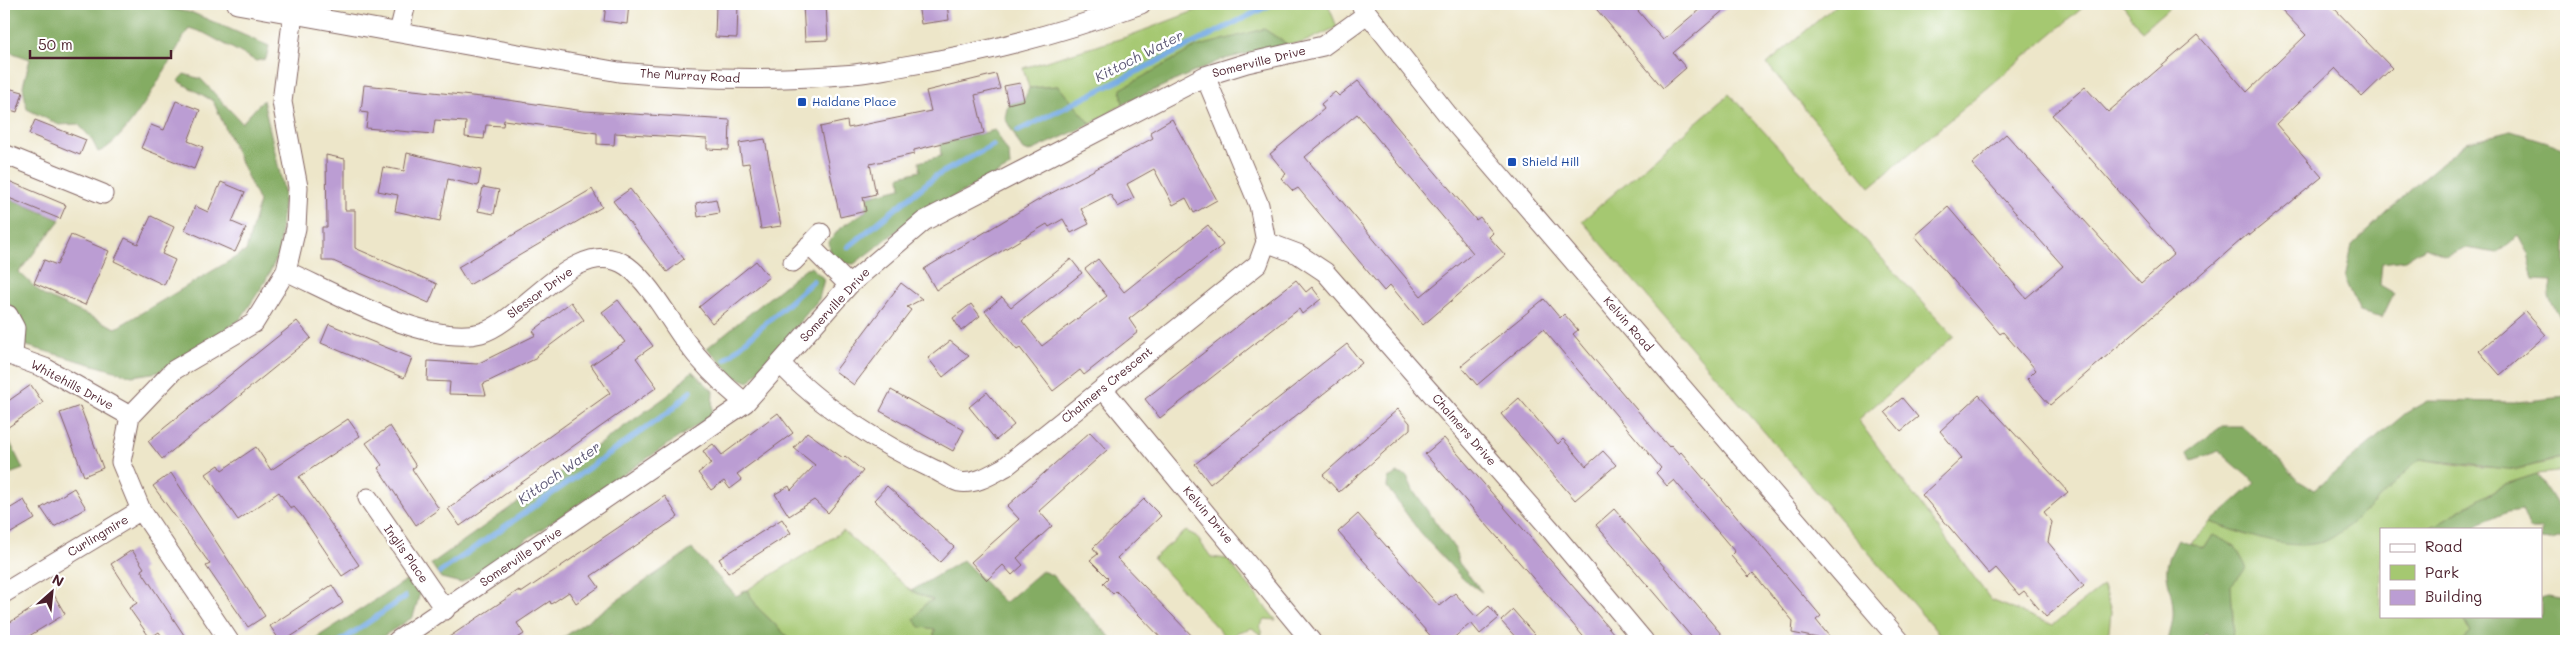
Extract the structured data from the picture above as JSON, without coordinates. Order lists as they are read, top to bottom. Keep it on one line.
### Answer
{"streets":{"street":["Somerville Drive","The Murray Road","Slessor Drive","Kelvin Road","Whitehills Drive","Chalmers Crescent","Chalmers Drive","Kelvin Drive","Curlingmire","Inglis Place"]},"crossings":[["Somerville Drive","Slessor Drive"],["Somerville Drive","Kelvin Road"],["Somerville Drive","Chalmers Crescent"],["Somerville Drive","Inglis Place"],["Chalmers Crescent","Chalmers Drive"],["Chalmers Crescent","Kelvin Drive"]],"water":["Kittoch Water"],"places":{"transit":["Haldane Place","Shield Hill"]},"legend":["Road","Park","Building"],"scale_bar":"50 m","north":"top right"}
